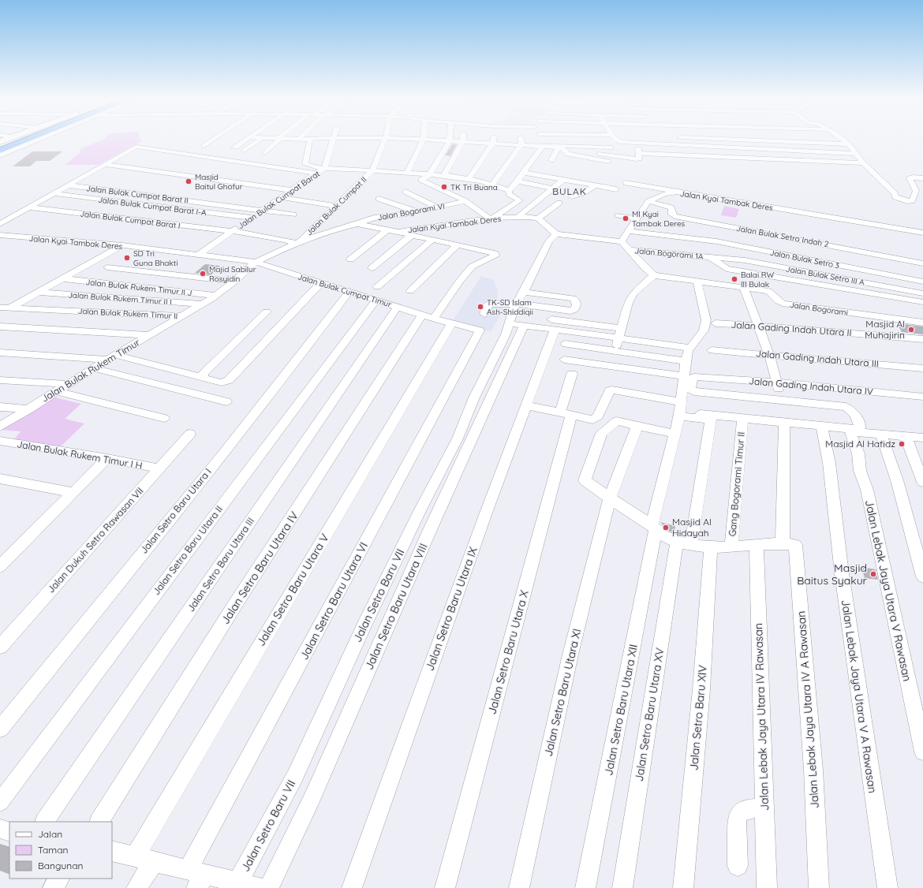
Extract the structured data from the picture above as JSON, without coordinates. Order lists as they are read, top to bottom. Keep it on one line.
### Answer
{"streets":{"street":["Jalan Bulak Cumpat Barat II","Jalan Bulak Cumpat Barat","Jalan Kyai Tambak Deres","Jalan Bulak Cumpat Barat I-A","Jalan Bulak Cumpat II","Jalan Bogorami VI","Jalan Bulak Cumpat Barat I","Jalan Bulak Setro Indah 2","Jalan Bogorami 1A","Jalan Bulak Setro 3","Jalan Bulak Setro III A","Jalan Bulak Rukem Timur II J","Jalan Bulak Cumpat Timur","Jalan Bulak Rukem Timur II I","Jalan Bogorami","Jalan Bulak Rukem Timur II","Jalan Gading Indah Utara II","Jalan Gading Indah Utara III","Jalan Bulak Rukem Timur","Jalan Gading Indah Utara IV","Jalan Bulak Rukem Timur I H","Gang Bogorami Timur II","Jalan Setro Baru Utara I","Jalan Dukuh Setro Rawasan VII","Jalan Setro Baru Utara II","Jalan Setro Baru Utara III","Jalan Setro Baru Utara IV","Jalan Setro Baru Utara V","Jalan Lebak Jaya Utara V Rawasan","Jalan Setro Baru VII","Jalan Setro Baru Utara VI","Jalan Setro Baru Utara VIII","Jalan Setro Baru Utara IX","Jalan Setro Baru Utara X","Jalan Setro Baru Utara XI","Jalan Lebak Jaya Utara V A Rawasan","Jalan Setro Baru Utara XII","Jalan Lebak Jaya Utara IV A Rawasan","Jalan Setro Baru Utara XV","Jalan Lebak Jaya Utara IV Rawasan","Jalan Setro Baru XIV"]},"crossings":[["Jalan Bulak Cumpat Barat II","Jalan Bulak Cumpat Barat"],["Jalan Bulak Cumpat Barat","Jalan Kyai Tambak Deres"],["Jalan Bulak Cumpat Barat","Jalan Bulak Cumpat Barat I-A"],["Jalan Bulak Cumpat Barat","Jalan Bulak Cumpat Barat I"],["Jalan Kyai Tambak Deres","Jalan Bulak Cumpat II"],["Jalan Kyai Tambak Deres","Jalan Bogorami VI"],["Jalan Kyai Tambak Deres","Jalan Bulak Cumpat Barat I"],["Jalan Kyai Tambak Deres","Jalan Bulak Setro Indah 2"],["Jalan Kyai Tambak Deres","Jalan Bulak Setro 3"],["Jalan Kyai Tambak Deres","Jalan Bulak Cumpat Timur"],["Jalan Kyai Tambak Deres","Jalan Bulak Rukem Timur II"],["Jalan Bulak Cumpat II","Jalan Bulak Cumpat Barat I"],["Jalan Bogorami 1A","Jalan Bulak Setro III A"],["Jalan Bulak Rukem Timur II J","Jalan Bulak Rukem Timur II"],["Jalan Bulak Cumpat Timur","Jalan Bulak Rukem Timur II"],["Jalan Bulak Cumpat Timur","Jalan Setro Baru Utara I"],["Jalan Bulak Cumpat Timur","Jalan Setro Baru Utara II"],["Jalan Bulak Cumpat Timur","Jalan Setro Baru Utara III"],["Jalan Bulak Cumpat Timur","Jalan Setro Baru Utara IV"],["Jalan Bulak Cumpat Timur","Jalan Setro Baru Utara V"],["Jalan Bulak Cumpat Timur","Jalan Setro Baru Utara VI"],["Jalan Bulak Rukem Timur II I","Jalan Bulak Rukem Timur II"],["Jalan Bogorami","Jalan Setro Baru Utara XII"],["Jalan Bulak Rukem Timur II","Jalan Bulak Rukem Timur"],["Jalan Bulak Rukem Timur I H","Jalan Dukuh Setro Rawasan VII"],["Jalan Setro Baru VII","Jalan Setro Baru Utara VI"]],"districts":["BULAK"],"places":["Masjid Baitul Ghofur","TK Tri Buana","MI Kyai Tambak Deres","SD Tri Guna Bhakti","Majid Sabilur Rosyidin","Balai RW III Bulak","TK-SD Islam Ash-Shiddiqii","Masjid Al Muhajirin","Masjid Al Hafidz","Masjid Al Hidayah","Masjid Baitus Syakur"],"legend":["Jalan","Taman","Bangunan"]}
